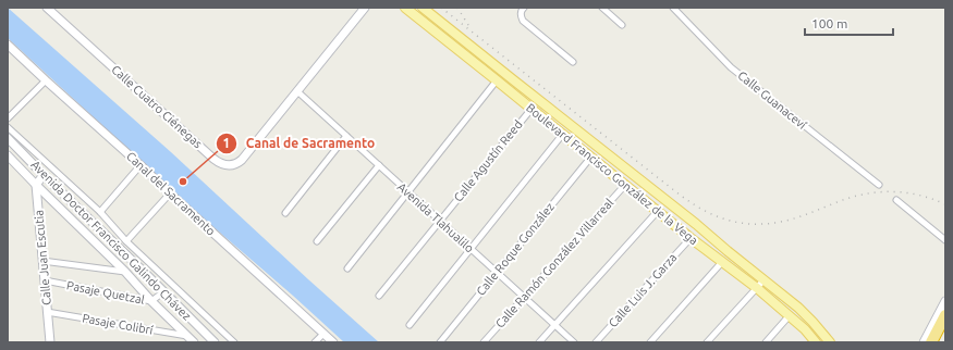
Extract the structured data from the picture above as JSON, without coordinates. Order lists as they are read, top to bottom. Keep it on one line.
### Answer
{"streets":{"main road":["Boulevard Francisco González de la Vega"],"street":["Calle Guanaceví","Calle Cuatro Ciénegas","Calle Agustín Reed","Canal del Sacramento","Avenida Tlahualilo","Avenida Doctor Francisco Galindo Chávez","Calle Roque González","Calle Juan Escutia","Calle Ramón González Villarreal","Calle Luis J. Garza","Pasaje Quetzal","Pasaje Colibrí"]},"crossings":[["Calle Cuatro Ciénegas","Avenida Tlahualilo"],["Calle Agustín Reed","Boulevard Francisco González de la Vega"],["Calle Agustín Reed","Avenida Tlahualilo"],["Boulevard Francisco González de la Vega","Calle Roque González"],["Boulevard Francisco González de la Vega","Calle Ramón González Villarreal"],["Boulevard Francisco González de la Vega","Calle Luis J. Garza"],["Avenida Tlahualilo","Calle Roque González"],["Avenida Tlahualilo","Calle Ramón González Villarreal"],["Avenida Doctor Francisco Galindo Chávez","Calle Juan Escutia"],["Avenida Doctor Francisco Galindo Chávez","Pasaje Quetzal"],["Avenida Doctor Francisco Galindo Chávez","Pasaje Colibrí"],["Calle Juan Escutia","Pasaje Quetzal"],["Calle Juan Escutia","Pasaje Colibrí"]],"places":["Canal de Sacramento"],"scale_bar":"100 m"}
